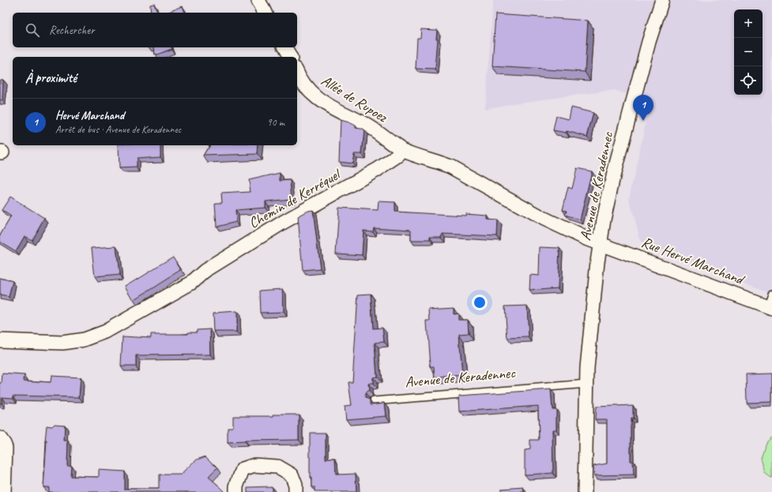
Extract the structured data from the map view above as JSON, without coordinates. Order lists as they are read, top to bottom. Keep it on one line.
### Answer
{"streets":{"street":["Allée de Rupoez","Avenue de Keradennec","Chemin de Kerréquel","Rue Hervé Marchand"]},"crossings":[["Allée de Rupoez","Chemin de Kerréquel"],["Avenue de Keradennec","Rue Hervé Marchand"]],"page":{"map_buttons":["+","−"],"search":"Rechercher","heading":"À proximité","pins":"1","list":[{"mark":"1","name":"Hervé Marchand","note":"Arrêt de bus · Avenue de Keradennec","value":"90 m"}]}}
